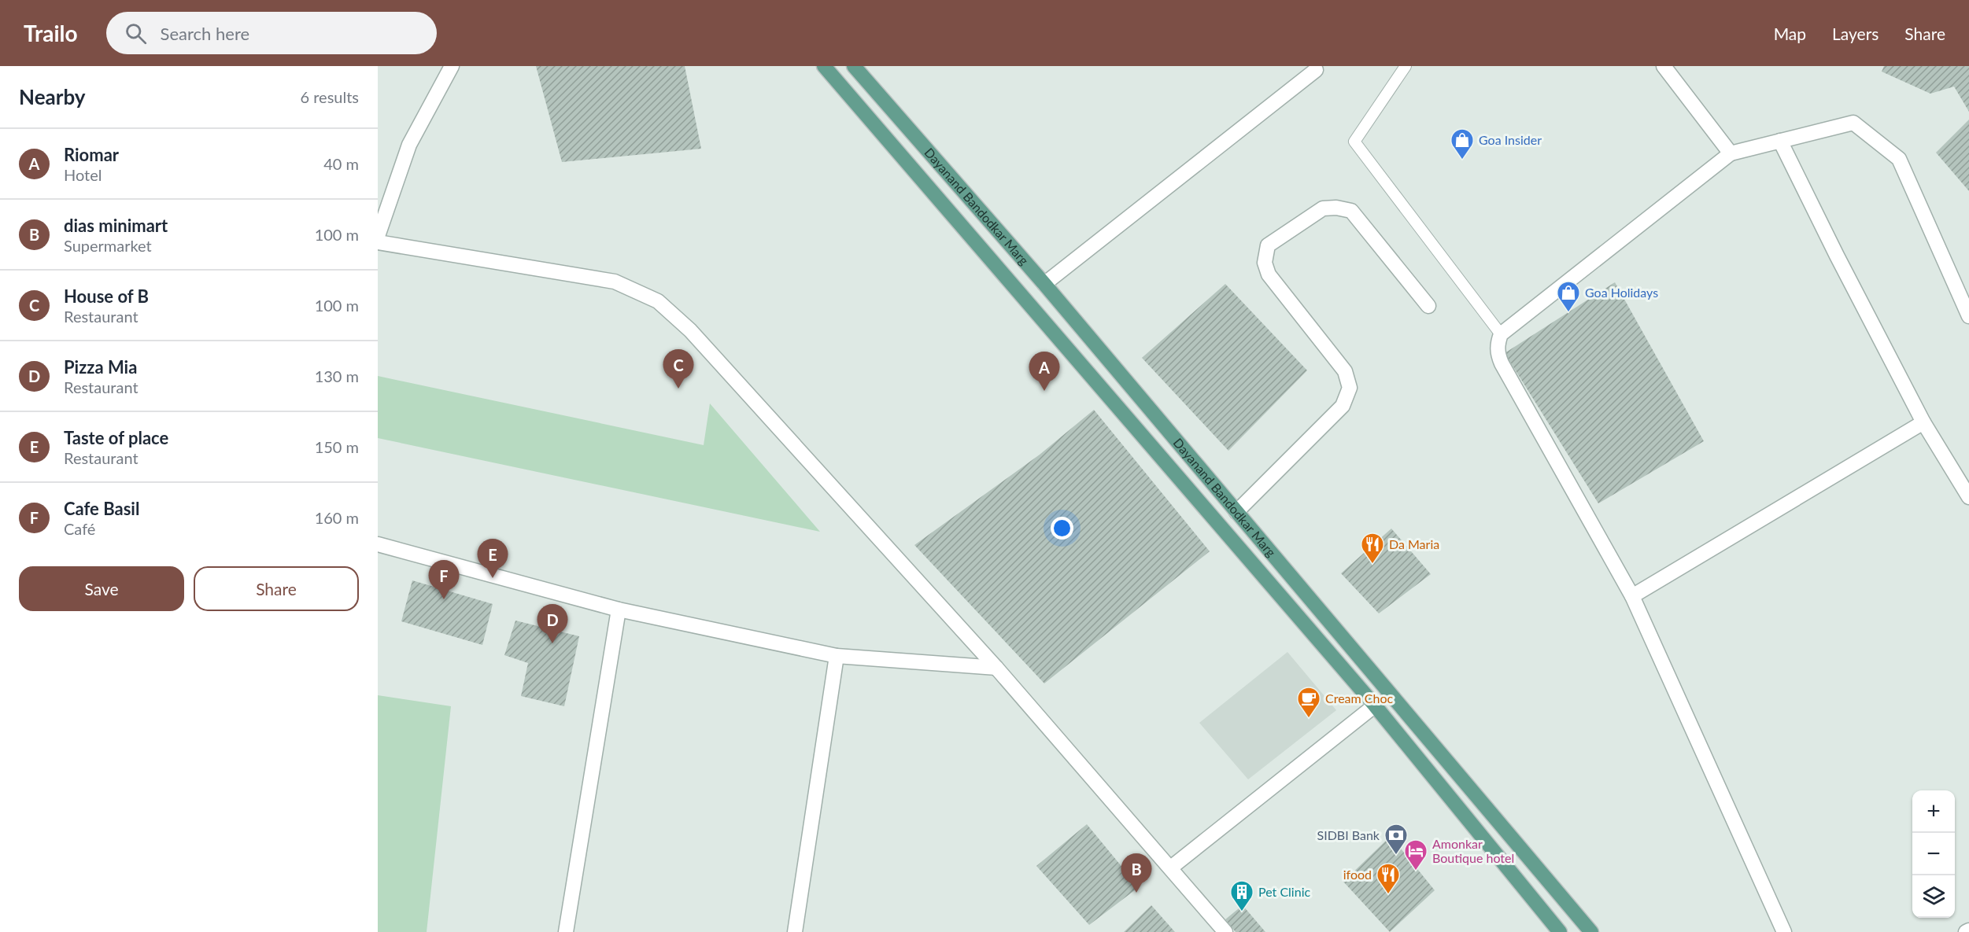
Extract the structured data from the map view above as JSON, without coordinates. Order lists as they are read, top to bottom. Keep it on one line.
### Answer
{"streets":{"main road":["Dayanand Bandodkar Marg"]},"places":{"shop":["Goa Insider","Goa Holidays"],"restaurant":["Da Maria","ifood"],"cafe":["Cream Choc"],"bank":["SIDBI Bank"],"hotel":["Amonkar Boutique hotel"],"building":["Pet Clinic"]},"page":{"header":"Trailo","search":"Search here","nav":["Map","Layers","Share"],"heading":["Nearby","6 results"],"list":[{"mark":"A","name":"Riomar","note":"Hotel","value":"40 m"},{"mark":"B","name":"dias minimart","note":"Supermarket","value":"100 m"},{"mark":"C","name":"House of B","note":"Restaurant","value":"100 m"},{"mark":"D","name":"Pizza Mia","note":"Restaurant","value":"130 m"},{"mark":"E","name":"Taste of place","note":"Restaurant","value":"150 m"},{"mark":"F","name":"Cafe Basil","note":"Café","value":"160 m"}],"pins":["C","A","E","F","D","B"],"buttons":["Save","Share"],"map_buttons":["+","−"]}}
